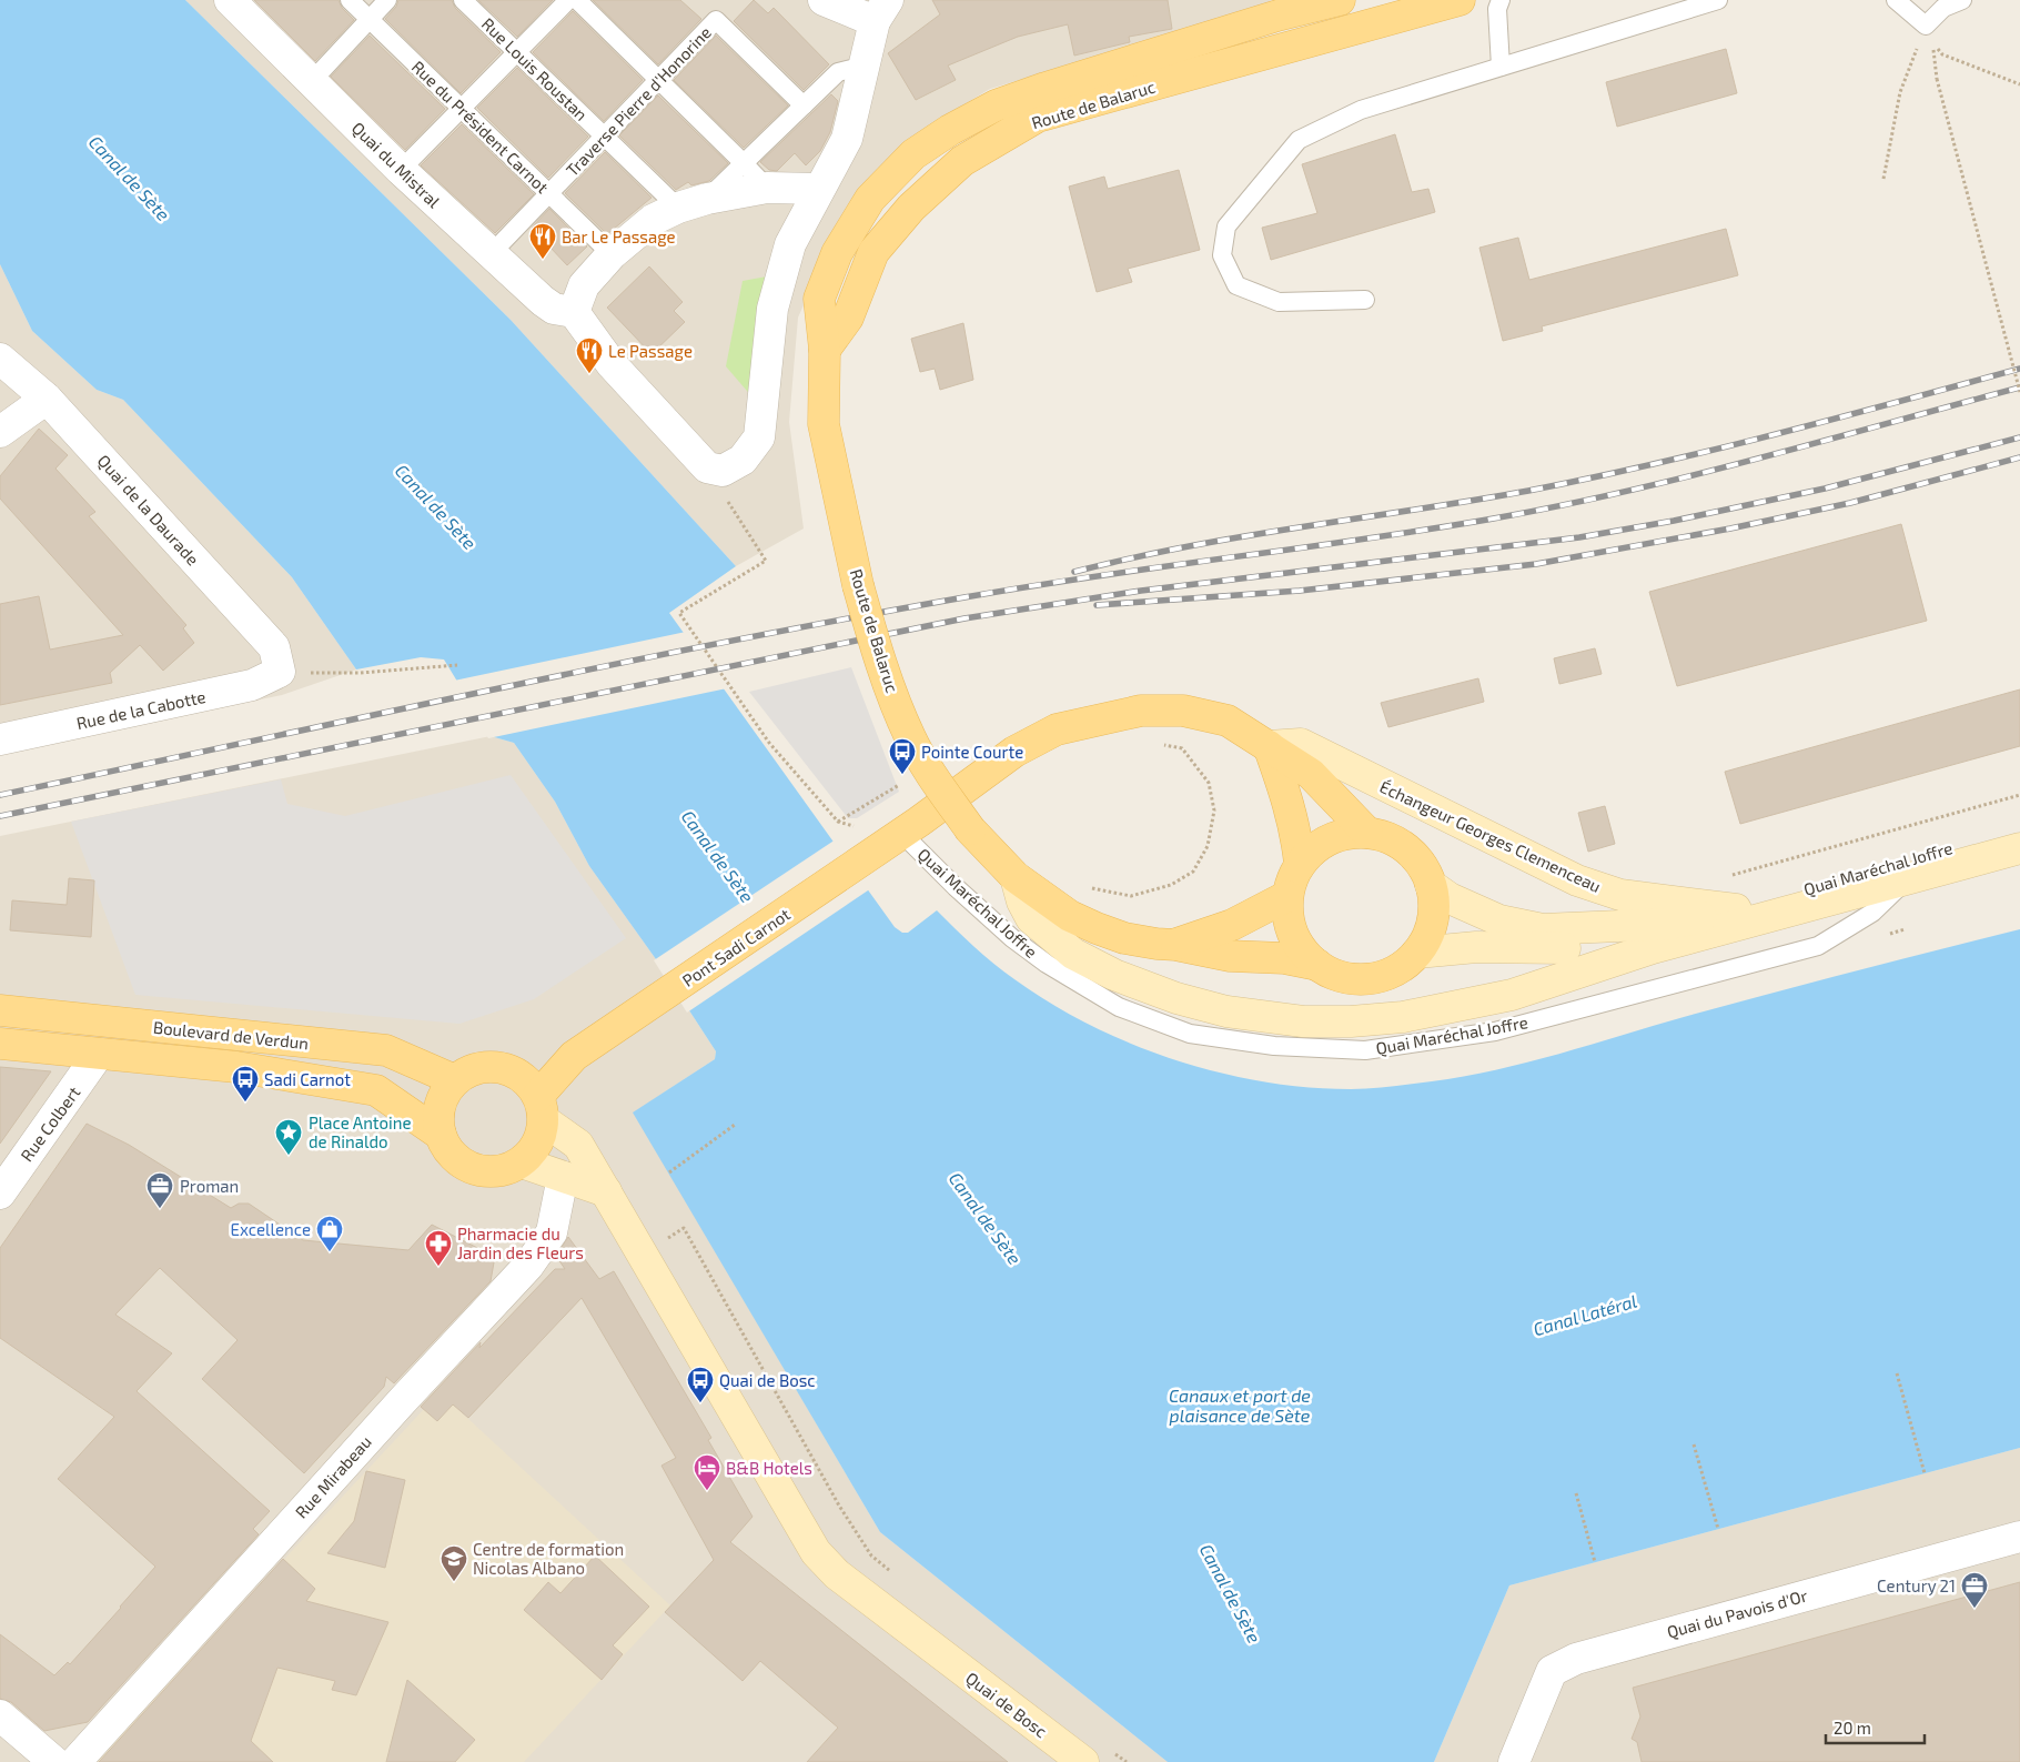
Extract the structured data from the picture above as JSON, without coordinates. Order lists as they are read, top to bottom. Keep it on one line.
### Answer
{"streets":{"main road":["Route de Balaruc","Échangeur Georges Clemenceau","Quai Maréchal Joffre","Pont Sadi Carnot","Boulevard de Verdun","Quai de Bosc"],"street":["Quai du Mistral","Quai de la Daurade","Rue de la Cabotte","Rue Colbert","Rue Mirabeau","Quai du Pavois d'Or"],"lane":["Rue Louis Roustan","Traverse Pierre d'Honorine","Rue du Président Carnot"]},"crossings":[["Rue Louis Roustan","Traverse Pierre d'Honorine"],["Traverse Pierre d'Honorine","Rue du Président Carnot"],["Traverse Pierre d'Honorine","Quai du Mistral"],["Quai de la Daurade","Rue de la Cabotte"],["Échangeur Georges Clemenceau","Quai Maréchal Joffre"],["Quai Maréchal Joffre","Pont Sadi Carnot"],["Pont Sadi Carnot","Boulevard de Verdun"],["Pont Sadi Carnot","Quai de Bosc"],["Boulevard de Verdun","Rue Colbert"],["Boulevard de Verdun","Quai de Bosc"]],"water":["Canal de Sète","Canal Latéral","Canaux et port de plaisance de Sète"],"places":{"restaurant":["Bar Le Passage","Le Passage"],"bus stop":["Pointe Courte","Sadi Carnot","Quai de Bosc"],"place":["Place Antoine de Rinaldo"],"office":["Proman","Century 21"],"shop":["Excellence"],"pharmacy":["Pharmacie du Jardin des Fleurs"],"hotel":["B&B Hotels"],"school or university":["Centre de formation Nicolas Albano"]},"scale_bar":"20 m"}
